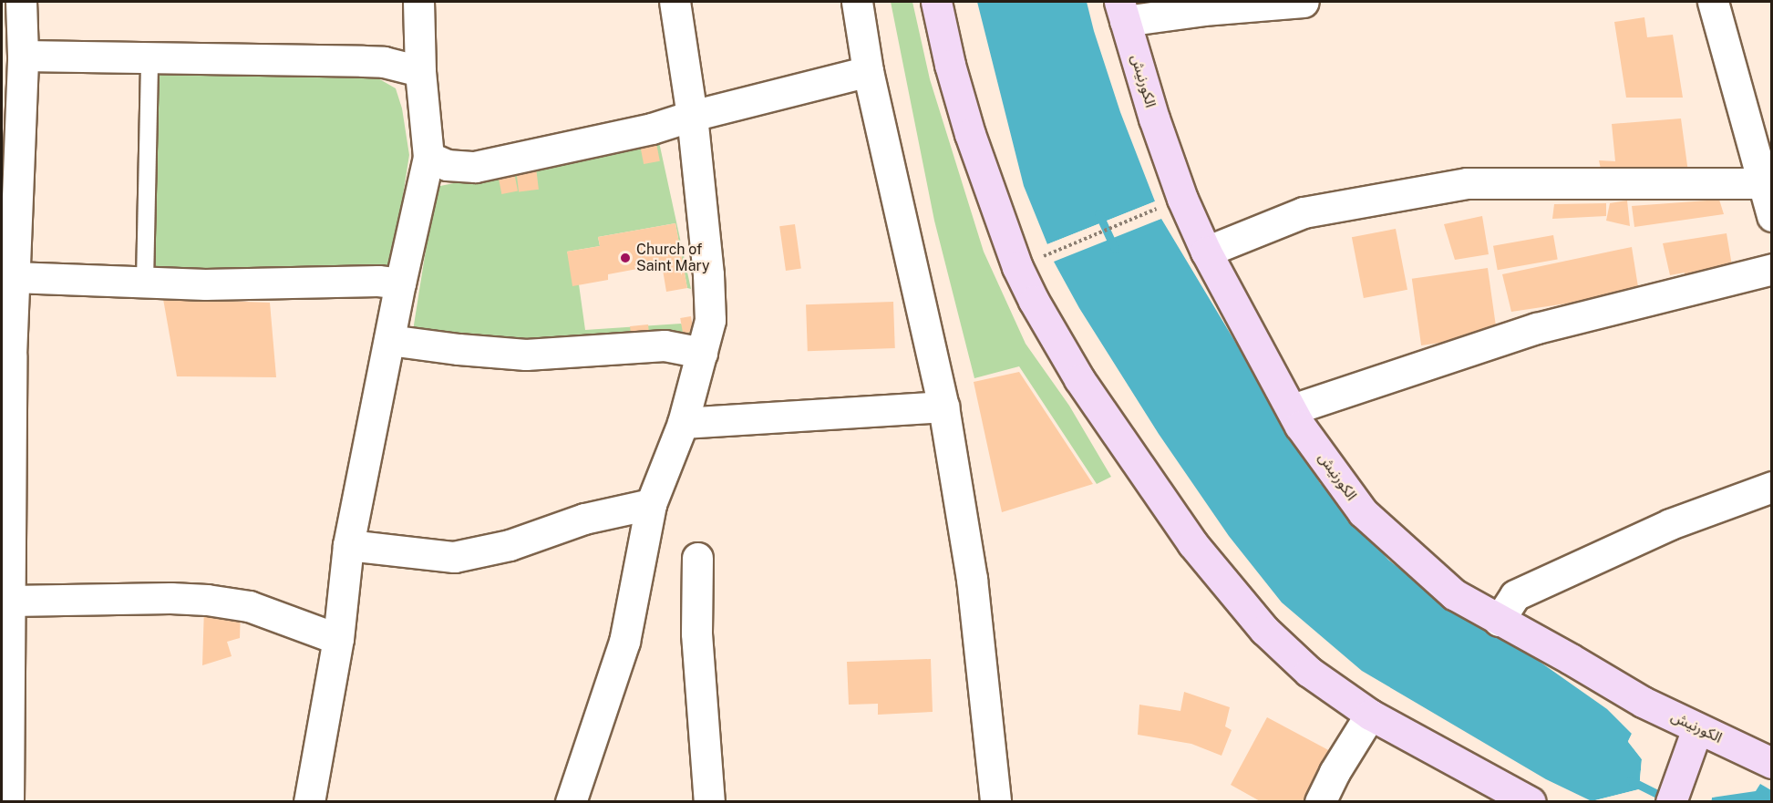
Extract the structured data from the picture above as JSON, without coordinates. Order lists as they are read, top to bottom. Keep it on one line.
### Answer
{"streets":{"main road":["الكورنيش"]},"places":["Church of Saint Mary"]}
